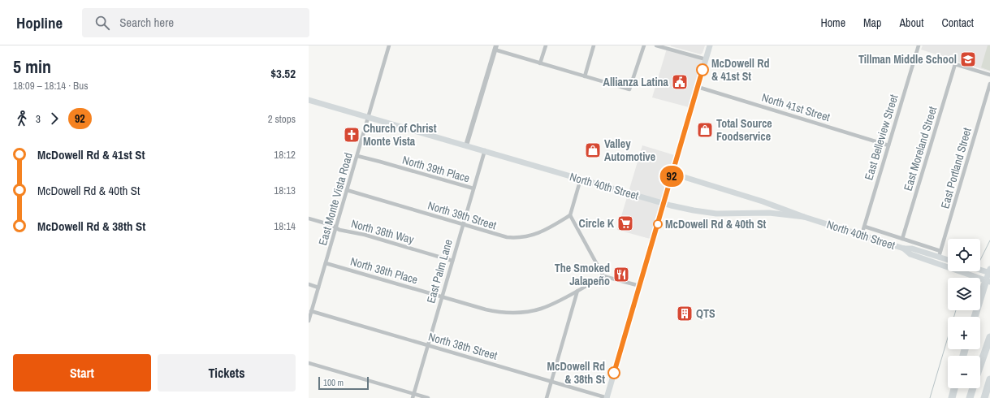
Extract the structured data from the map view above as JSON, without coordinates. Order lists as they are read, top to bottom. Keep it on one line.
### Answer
{"streets":{"main road":["North 40th Street"],"street":["North 41st Street","East Belleview Street","East Moreland Street","East Portland Street","North 39th Place","East Monte Vista Road","North 39th Street","North 38th Way","North 38th Place","East Palm Lane","North 38th Street"]},"crossings":[["North 41st Street","East Belleview Street"],["East Belleview Street","North 40th Street"],["East Portland Street","North 40th Street"],["North 39th Place","East Monte Vista Road"],["North 39th Place","East Palm Lane"],["North 40th Street","East Monte Vista Road"],["North 40th Street","East Palm Lane"],["East Monte Vista Road","North 39th Street"],["East Monte Vista Road","North 38th Way"],["East Monte Vista Road","North 38th Place"],["East Monte Vista Road","North 38th Street"],["North 39th Street","East Palm Lane"],["North 38th Way","East Palm Lane"],["North 38th Place","East Palm Lane"],["East Palm Lane","North 38th Street"]],"places":{"school or university":["Tillman Middle School"],"other":["McDowell Rd & 41st St","McDowell Rd & 40th St","McDowell Rd & 38th St"],"public building":["Allianza Latina"],"shop":["Total Source Foodservice","Valley Automotive"],"church":["Church of Christ Monte Vista"],"supermarket":["Circle K"],"restaurant":["The Smoked Jalapeño"],"building":["QTS"]},"lines":["bus line 92"],"scale_bar":"100 m","page":{"header":"Hopline","search":"Search here","nav":["Home","Map","About","Contact"],"heading":["5 min","18:09 – 18:14 · Bus","$3.52"],"on_map":"92","legs":["3","92","2 stops"],"list":[{"name":"McDowell Rd & 41st St","value":"18:12"},{"name":"McDowell Rd & 40th St","value":"18:13"},{"name":"McDowell Rd & 38th St","value":"18:14"}],"map_buttons":["+","−"],"buttons":["Start","Tickets"],"scale":"100 m"}}
